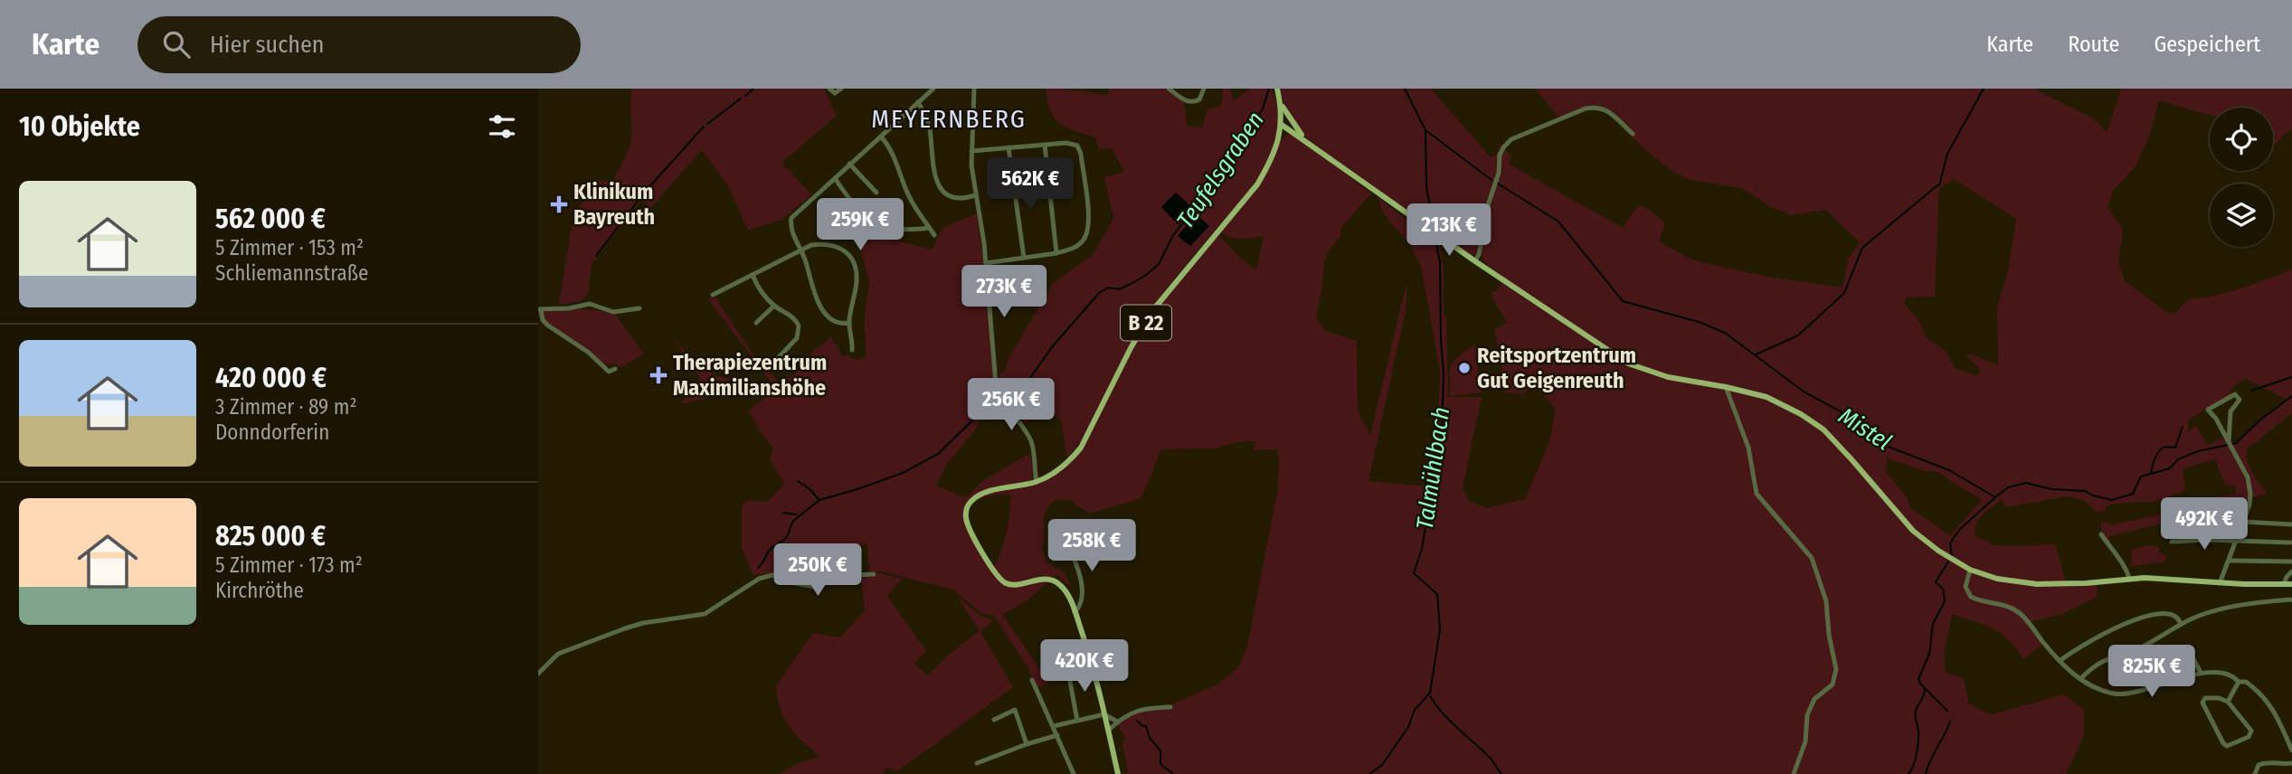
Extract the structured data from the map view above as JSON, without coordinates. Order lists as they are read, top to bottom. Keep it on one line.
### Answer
{"streets":{"main road":["B 22"]},"districts":["MEYERNBERG"],"water":["Teufelsgraben","Mistel","Talmühlbach"],"places":{"health":["Klinikum Bayreuth","Therapiezentrum Maximilianshöhe"],"other":["Reitsportzentrum Gut Geigenreuth"]},"page":{"header":"Karte","search":"Hier suchen","nav":["Karte","Route","Gespeichert"],"heading":"10 Objekte","price":["562K €","259K €","213K €","273K €","256K €","492K €","258K €","250K €","420K €","825K €"],"list":[{"name":"562 000 €","note":"5 Zimmer · 153 m² · Schliemannstraße"},{"name":"420 000 €","note":"3 Zimmer · 89 m² · Donndorferin"},{"name":"825 000 €","note":"5 Zimmer · 173 m² · Kirchröthe"}]}}
